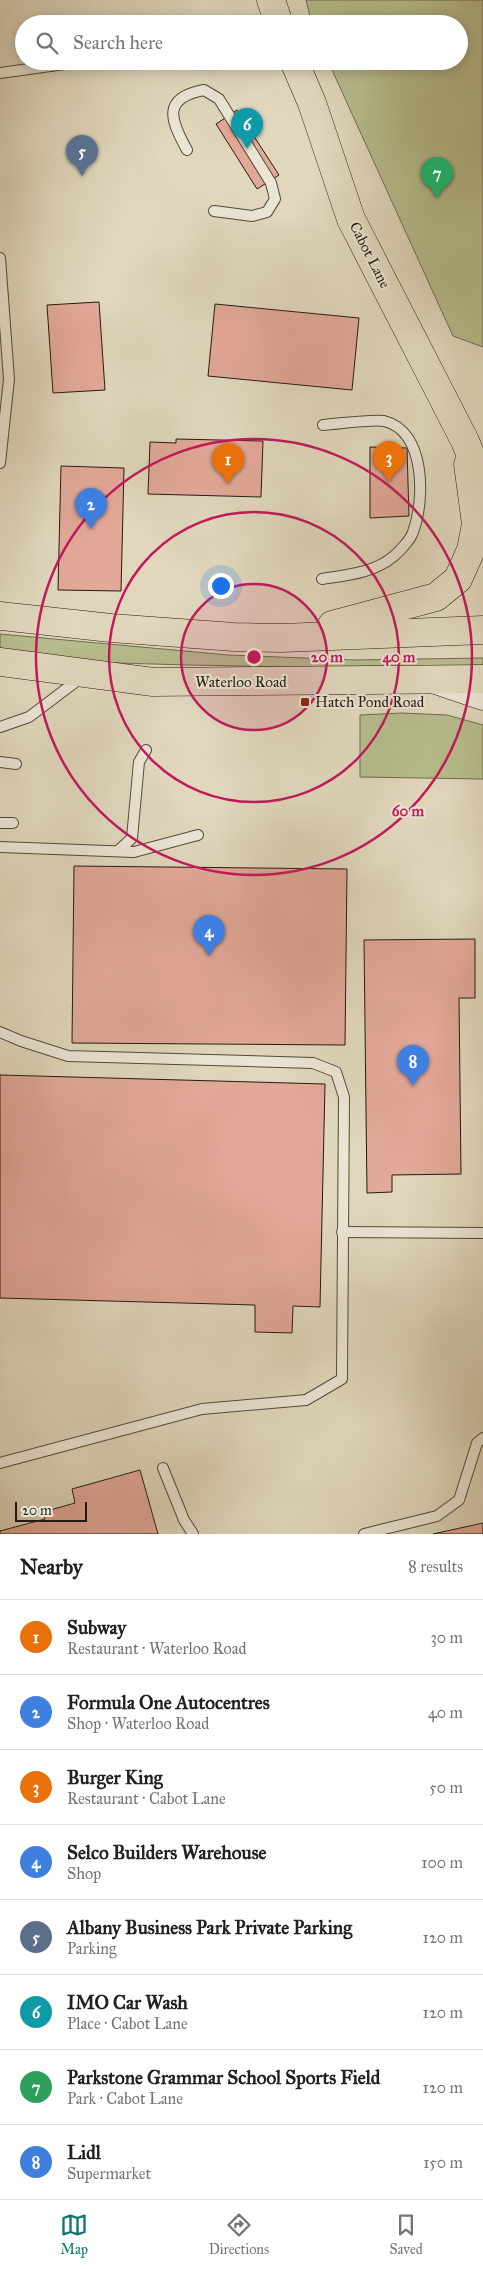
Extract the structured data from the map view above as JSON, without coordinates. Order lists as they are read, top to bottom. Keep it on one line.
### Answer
{"streets":{"main road":["Cabot Lane","Waterloo Road"]},"places":{"transit":["Hatch Pond Road"]},"scale_bar":"20 m","page":{"search":"Search here","pins":["6","5","7","3","1","2","4","8"],"scale":"20 m","heading":["Nearby","8 results"],"list":[{"mark":"1","name":"Subway","note":"Restaurant · Waterloo Road","value":"30 m"},{"mark":"2","name":"Formula One Autocentres","note":"Shop · Waterloo Road","value":"40 m"},{"mark":"3","name":"Burger King","note":"Restaurant · Cabot Lane","value":"50 m"},{"mark":"4","name":"Selco Builders Warehouse","note":"Shop","value":"100 m"},{"mark":"5","name":"Albany Business Park Private Parking","note":"Parking","value":"120 m"},{"mark":"6","name":"IMO Car Wash","note":"Place · Cabot Lane","value":"120 m"},{"mark":"7","name":"Parkstone Grammar School Sports Field","note":"Park · Cabot Lane","value":"120 m"},{"mark":"8","name":"Lidl","note":"Supermarket","value":"150 m"}],"nav":["Map","Directions","Saved"]},"rings":["20 m","40 m","60 m"]}
